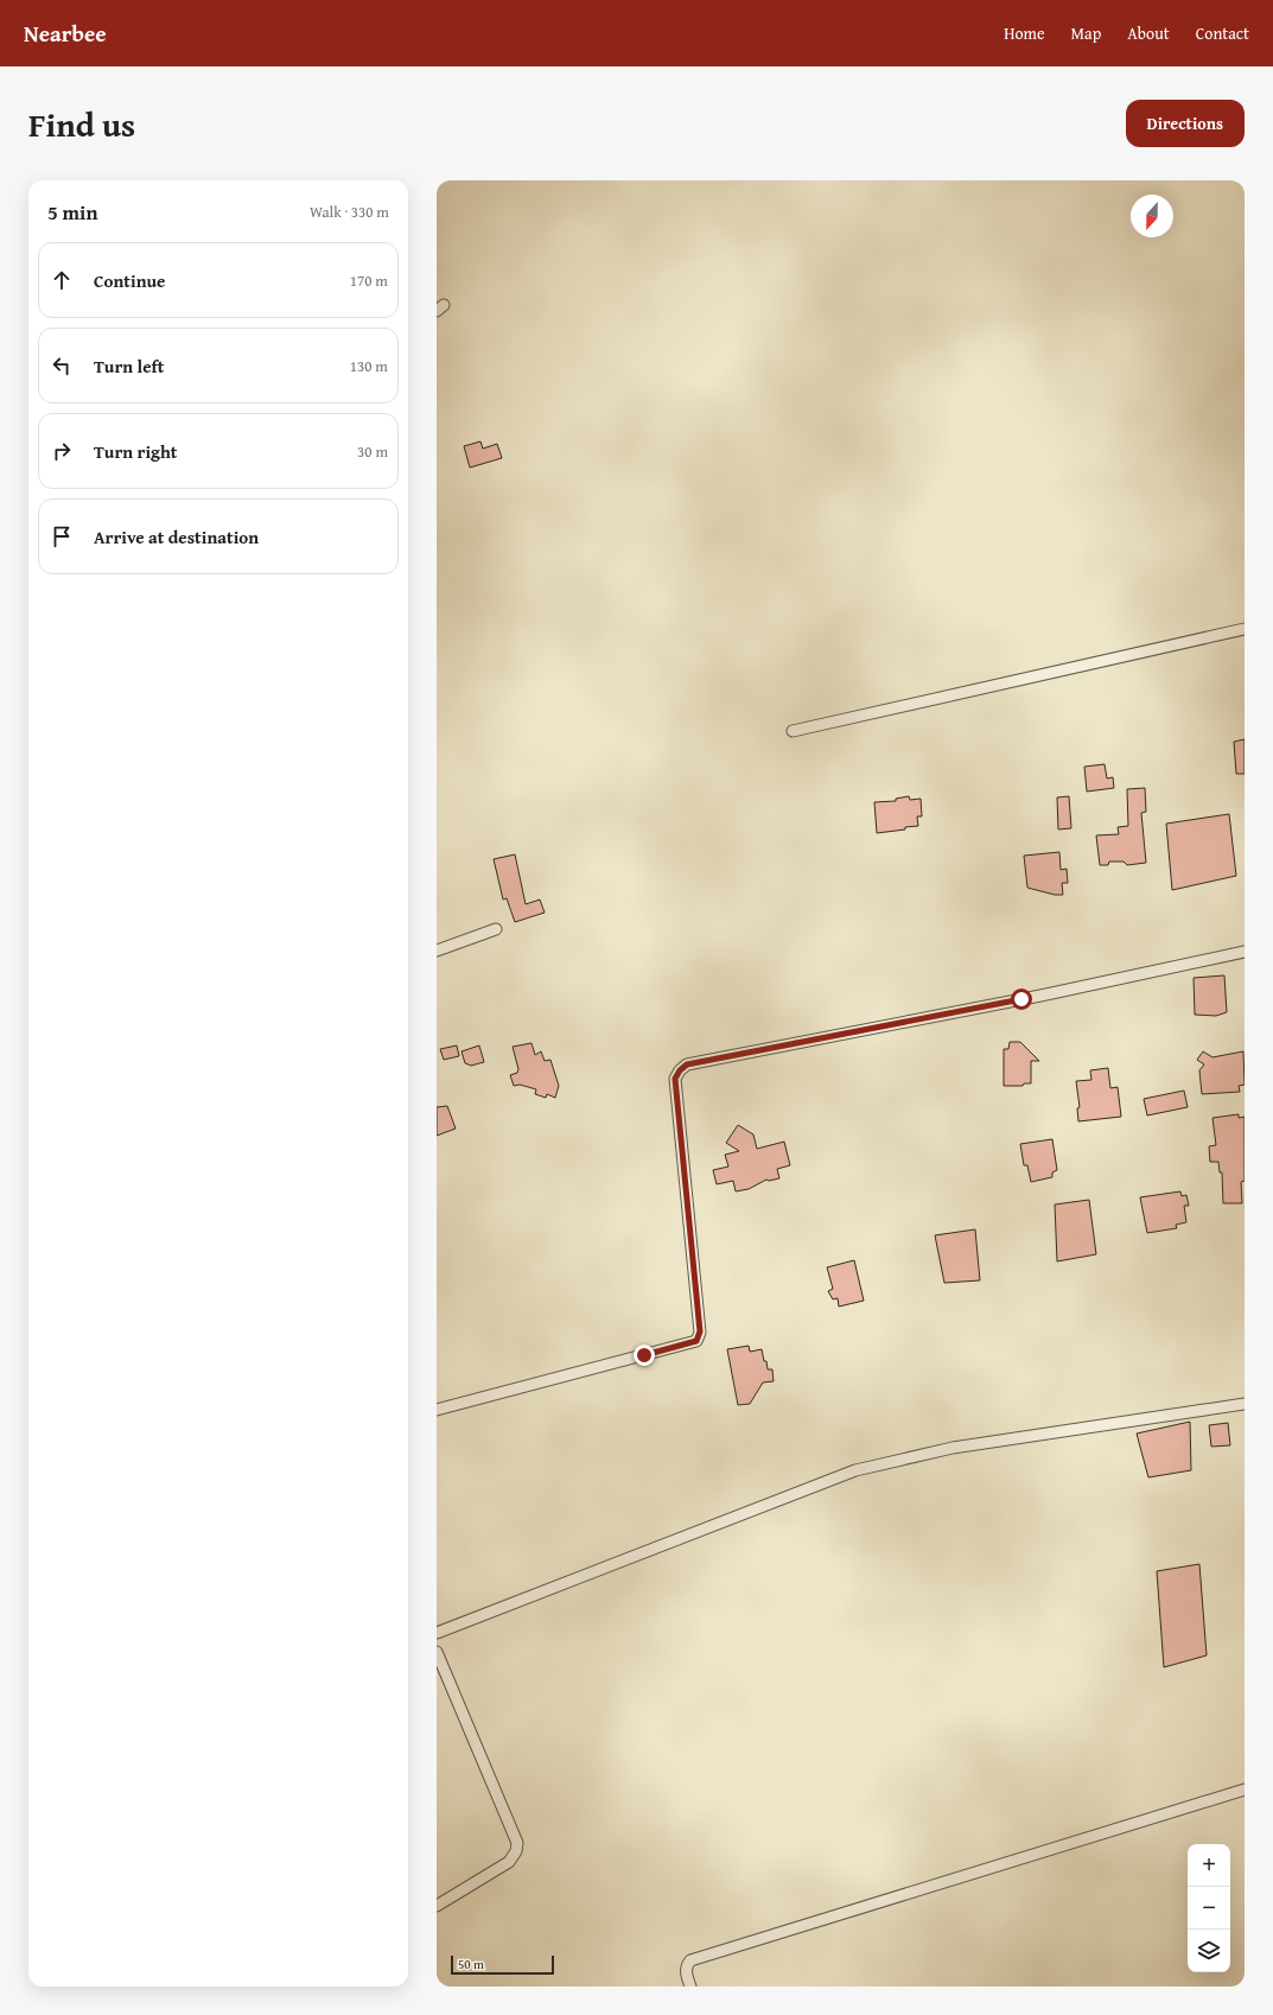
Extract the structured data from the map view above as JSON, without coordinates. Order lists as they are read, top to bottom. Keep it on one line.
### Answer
{"scale_bar":"50 m","north":"bottom","page":{"header":"Nearbee","nav":["Home","Map","About","Contact"],"title":"Find us","buttons":"Directions","heading":["5 min","Walk · 330 m"],"list":[["Continue","170 m"],["Turn left","130 m"],["Turn right","30 m"],"Arrive at destination"],"map_buttons":["+","−"],"scale":"50 m"}}
